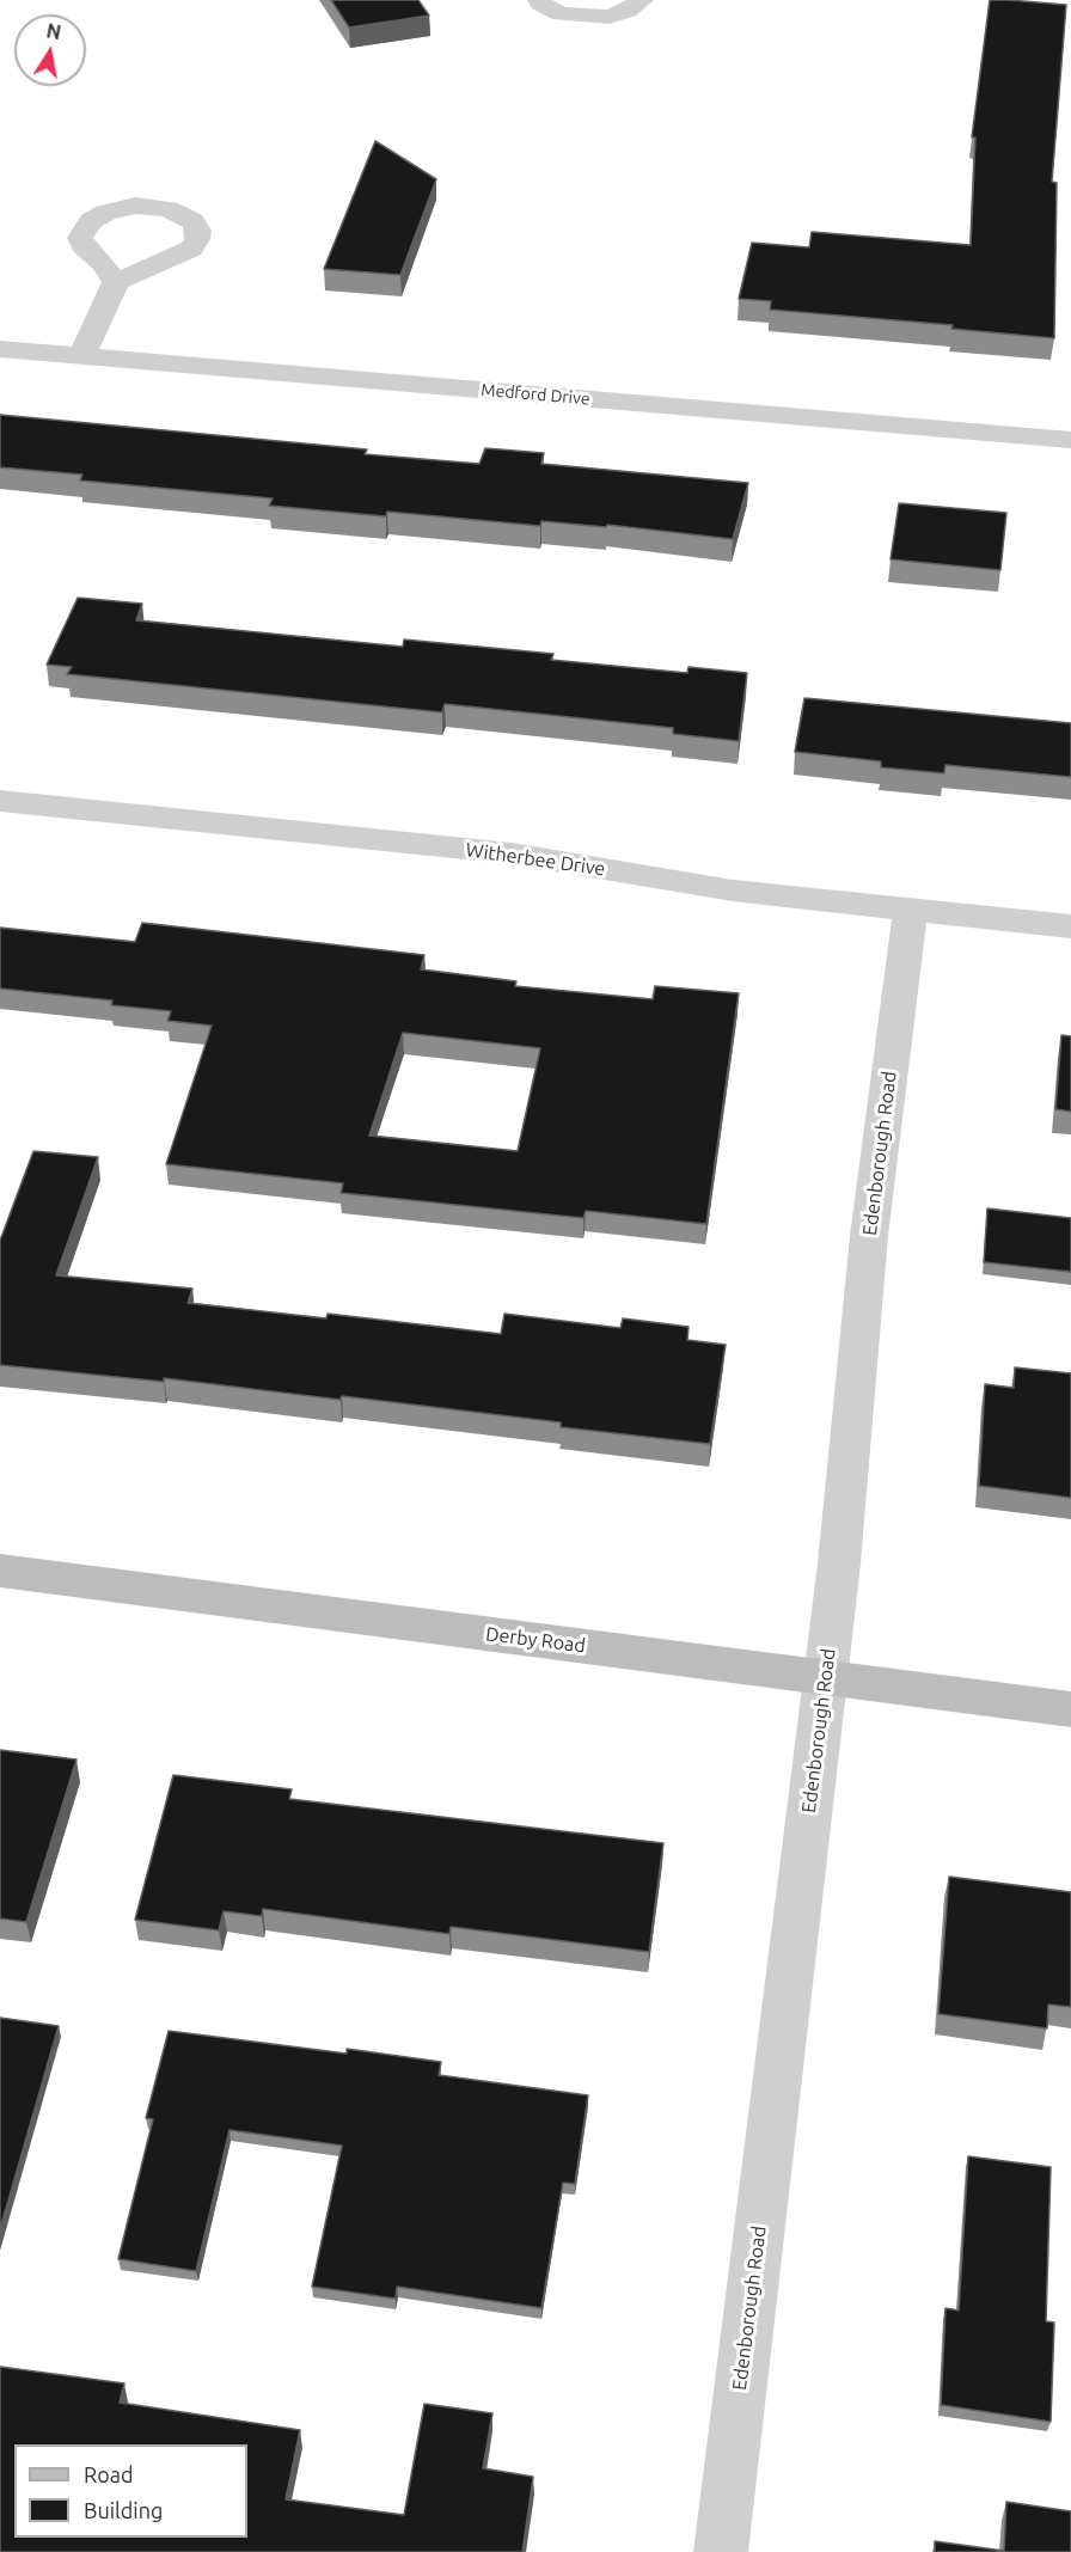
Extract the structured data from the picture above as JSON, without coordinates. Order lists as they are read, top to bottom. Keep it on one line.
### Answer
{"streets":{"street":["Medford Drive","Witherbee Drive","Edenborough Road","Derby Road"]},"crossings":[["Witherbee Drive","Edenborough Road"],["Edenborough Road","Derby Road"]],"legend":["Road","Building"],"north":"top"}
